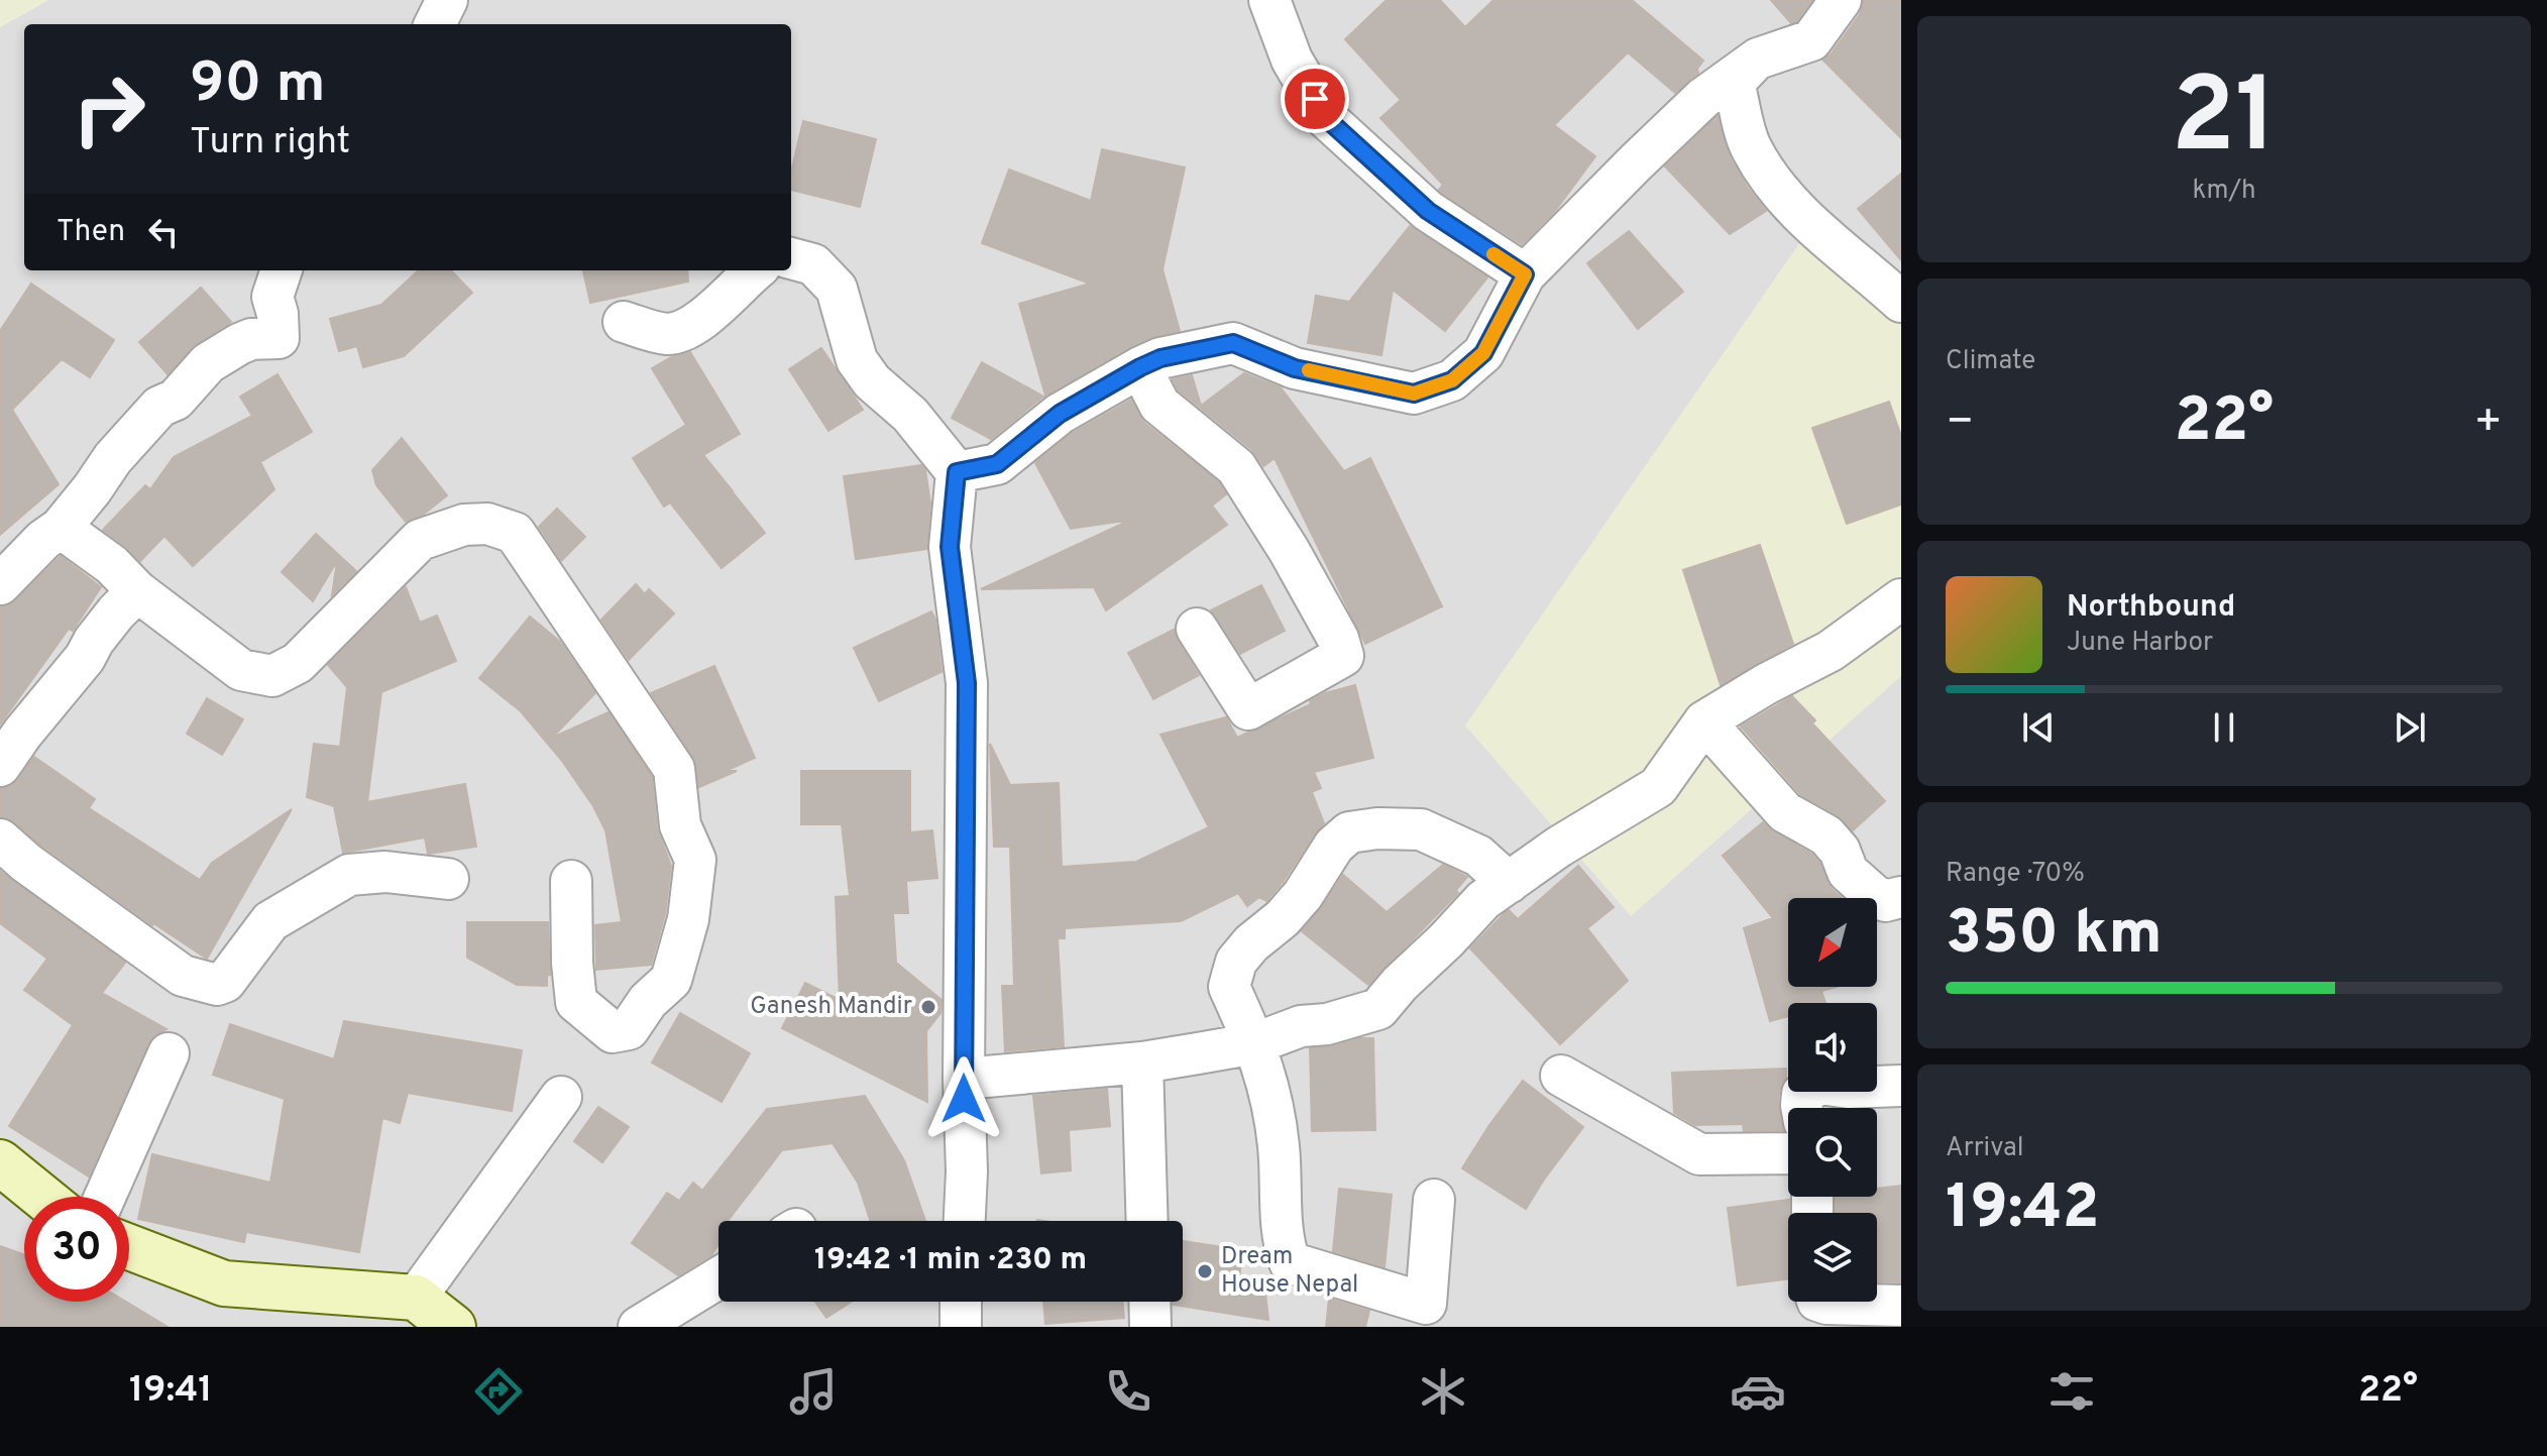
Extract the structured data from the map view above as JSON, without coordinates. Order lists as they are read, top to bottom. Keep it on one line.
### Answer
{"places":["Ganesh Mandir","Dream House Nepal"],"north":"bottom left","page":{"tile":[["21","km/h"],"Climate",["Range · 70%","350 km"],["Arrival","19:42"]],"turn":["90 m","Turn right"],"then":"Then","heat":["−","22°","+"],"song":["Northbound","June Harbor"],"limit":"30","trip":"19:42 · 1 min · 230 m","tabs":["19:41","22°"]}}
